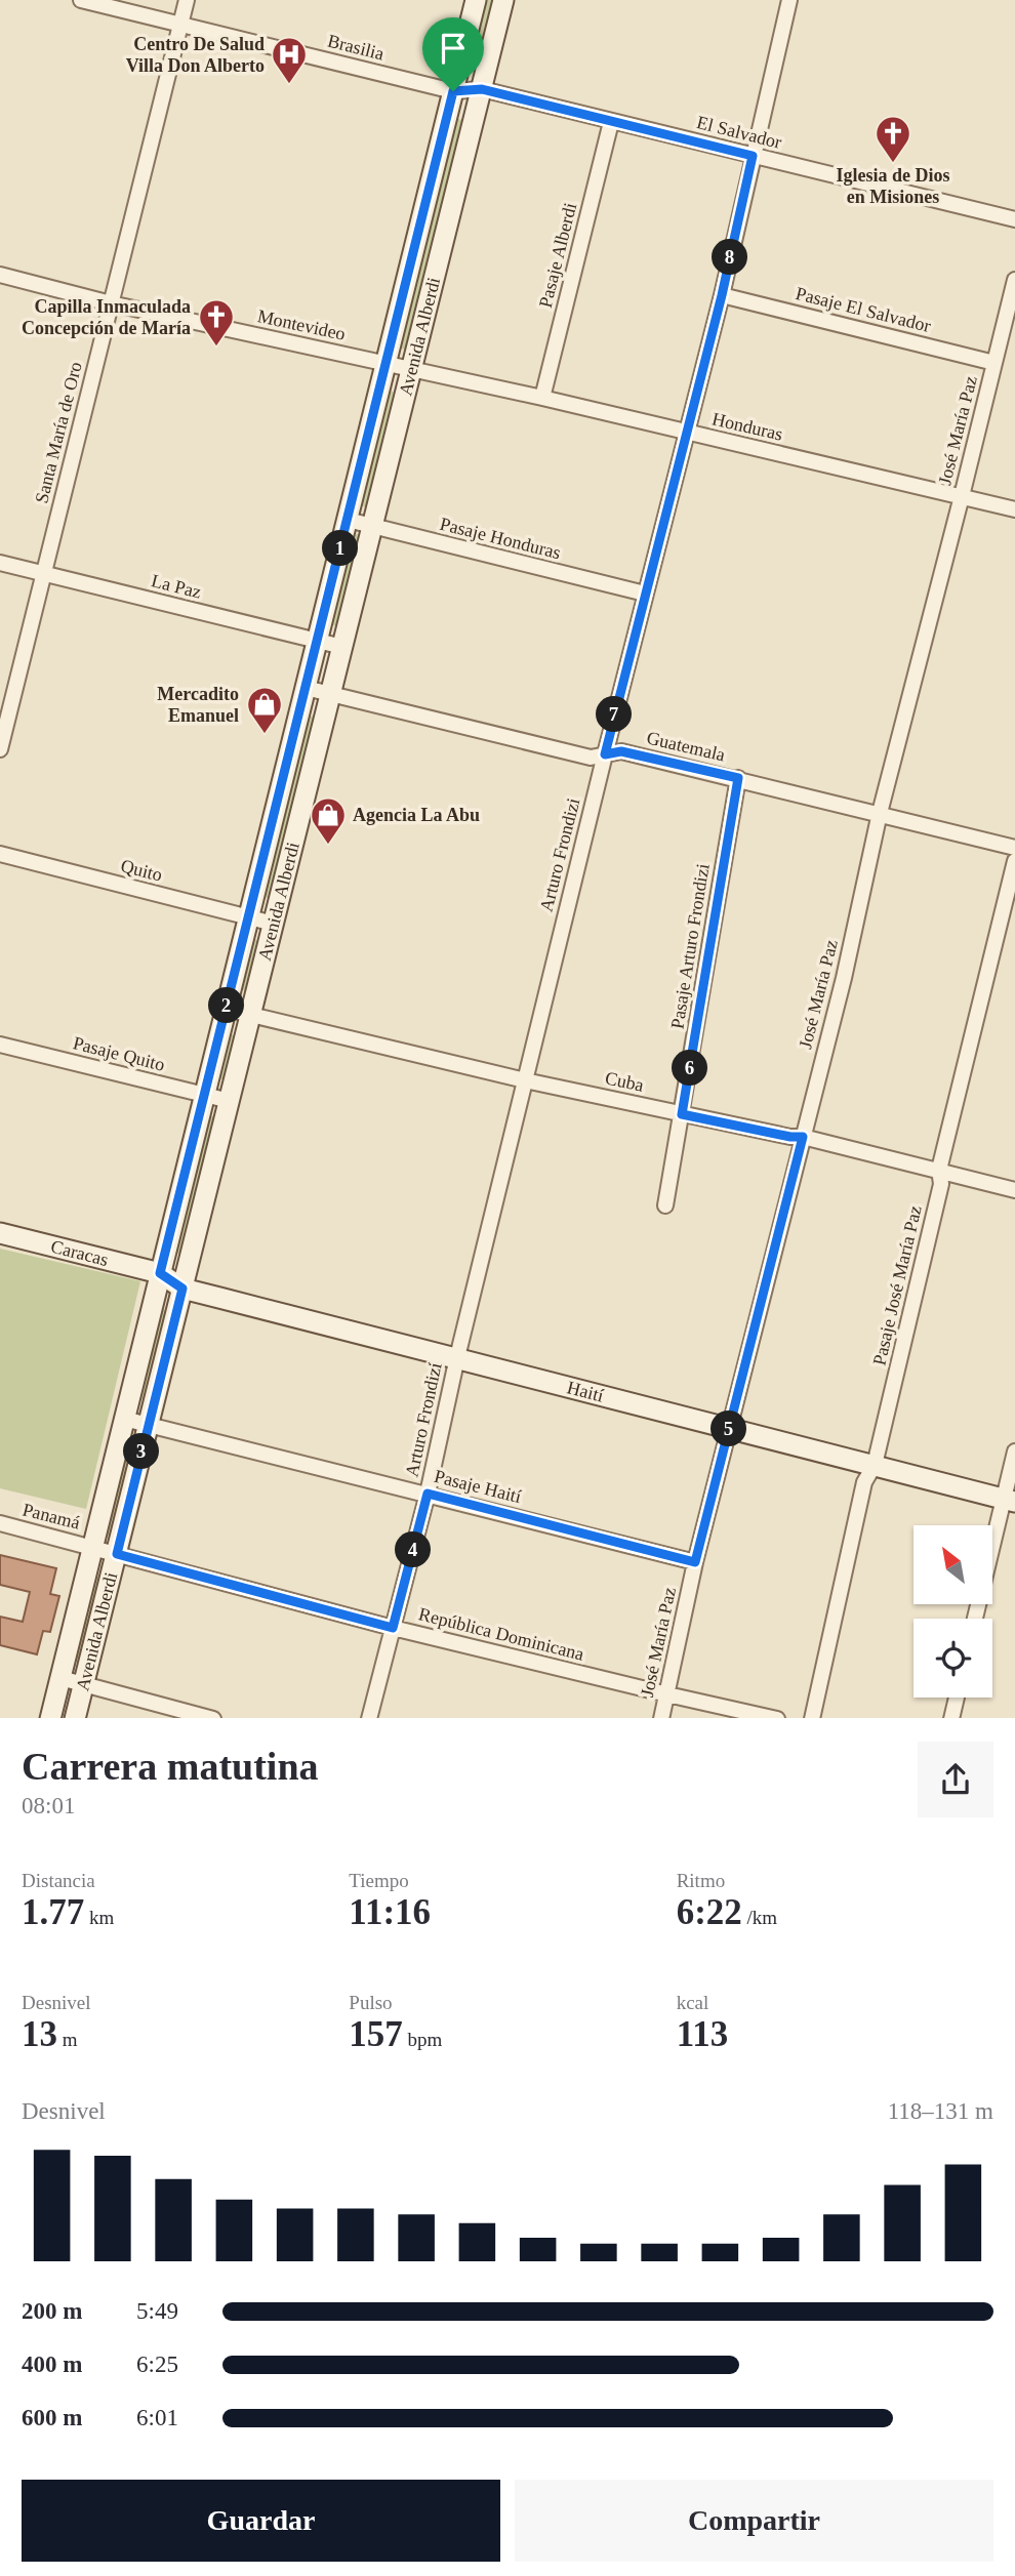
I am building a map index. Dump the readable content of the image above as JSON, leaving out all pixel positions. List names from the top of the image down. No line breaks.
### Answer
{"streets":{"main road":["Avenida Alberdi","Caracas","Haití"],"street":["Brasilia","El Salvador","Pasaje Alberdi","Pasaje El Salvador","Montevideo","Honduras","José María Paz","Santa María de Oro","Pasaje Honduras","La Paz","Guatemala","Arturo Frondizi","Quito","Pasaje Arturo Frondizi","Pasaje Quito","Cuba","Pasaje José María Paz","Pasaje Haití","Panamá","República Dominicana"]},"crossings":[["Brasilia","El Salvador"],["Brasilia","Avenida Alberdi"],["Brasilia","Santa María de Oro"],["El Salvador","Pasaje Alberdi"],["El Salvador","Avenida Alberdi"],["El Salvador","Arturo Frondizi"],["Pasaje Alberdi","Honduras"],["Pasaje El Salvador","José María Paz"],["Pasaje El Salvador","Arturo Frondizi"],["Montevideo","Avenida Alberdi"],["Montevideo","Honduras"],["Montevideo","Santa María de Oro"],["Avenida Alberdi","Honduras"],["Avenida Alberdi","Pasaje Honduras"],["Avenida Alberdi","La Paz"],["Avenida Alberdi","Guatemala"],["Avenida Alberdi","Quito"],["Avenida Alberdi","Pasaje Quito"],["Avenida Alberdi","Cuba"],["Avenida Alberdi","Caracas"],["Avenida Alberdi","Haití"],["Avenida Alberdi","Pasaje Haití"],["Avenida Alberdi","Panamá"],["Avenida Alberdi","República Dominicana"],["Honduras","José María Paz"],["Honduras","Arturo Frondizi"],["José María Paz","Guatemala"],["José María Paz","Cuba"],["José María Paz","Haití"],["José María Paz","Pasaje Haití"],["José María Paz","República Dominicana"],["Santa María de Oro","La Paz"],["Pasaje Honduras","Arturo Frondizi"],["Guatemala","Arturo Frondizi"],["Guatemala","Pasaje Arturo Frondizi"],["Arturo Frondizi","Cuba"],["Arturo Frondizi","Haití"],["Arturo Frondizi","Pasaje Haití"],["Arturo Frondizi","República Dominicana"],["Pasaje Arturo Frondizi","Cuba"],["Cuba","Pasaje José María Paz"],["Caracas","Haití"],["Pasaje José María Paz","Haití"],["Panamá","República Dominicana"]],"places":{"hospital":["Centro De Salud Villa Don Alberto"],"church":["Iglesia de Dios en Misiones","Capilla Inmaculada Concepción de María"],"shop":["Mercadito Emanuel","Agencia La Abu"]},"north":"top left","page":{"pins":["8","1","7","2","6","5","3","4"],"heading":["Carrera matutina","08:01"],"stats":[["Distancia","1.77 km"],["Tiempo","11:16"],["Ritmo","6:22 /km"],["Desnivel","13 m"],["Pulso","157 bpm"],["kcal","113"]],"chart":["Desnivel","118–131 m"],"list":[{"name":"200 m","note":"5:49"},{"name":"400 m","note":"6:25"},{"name":"600 m","note":"6:01"}],"buttons":["Guardar","Compartir"]}}
